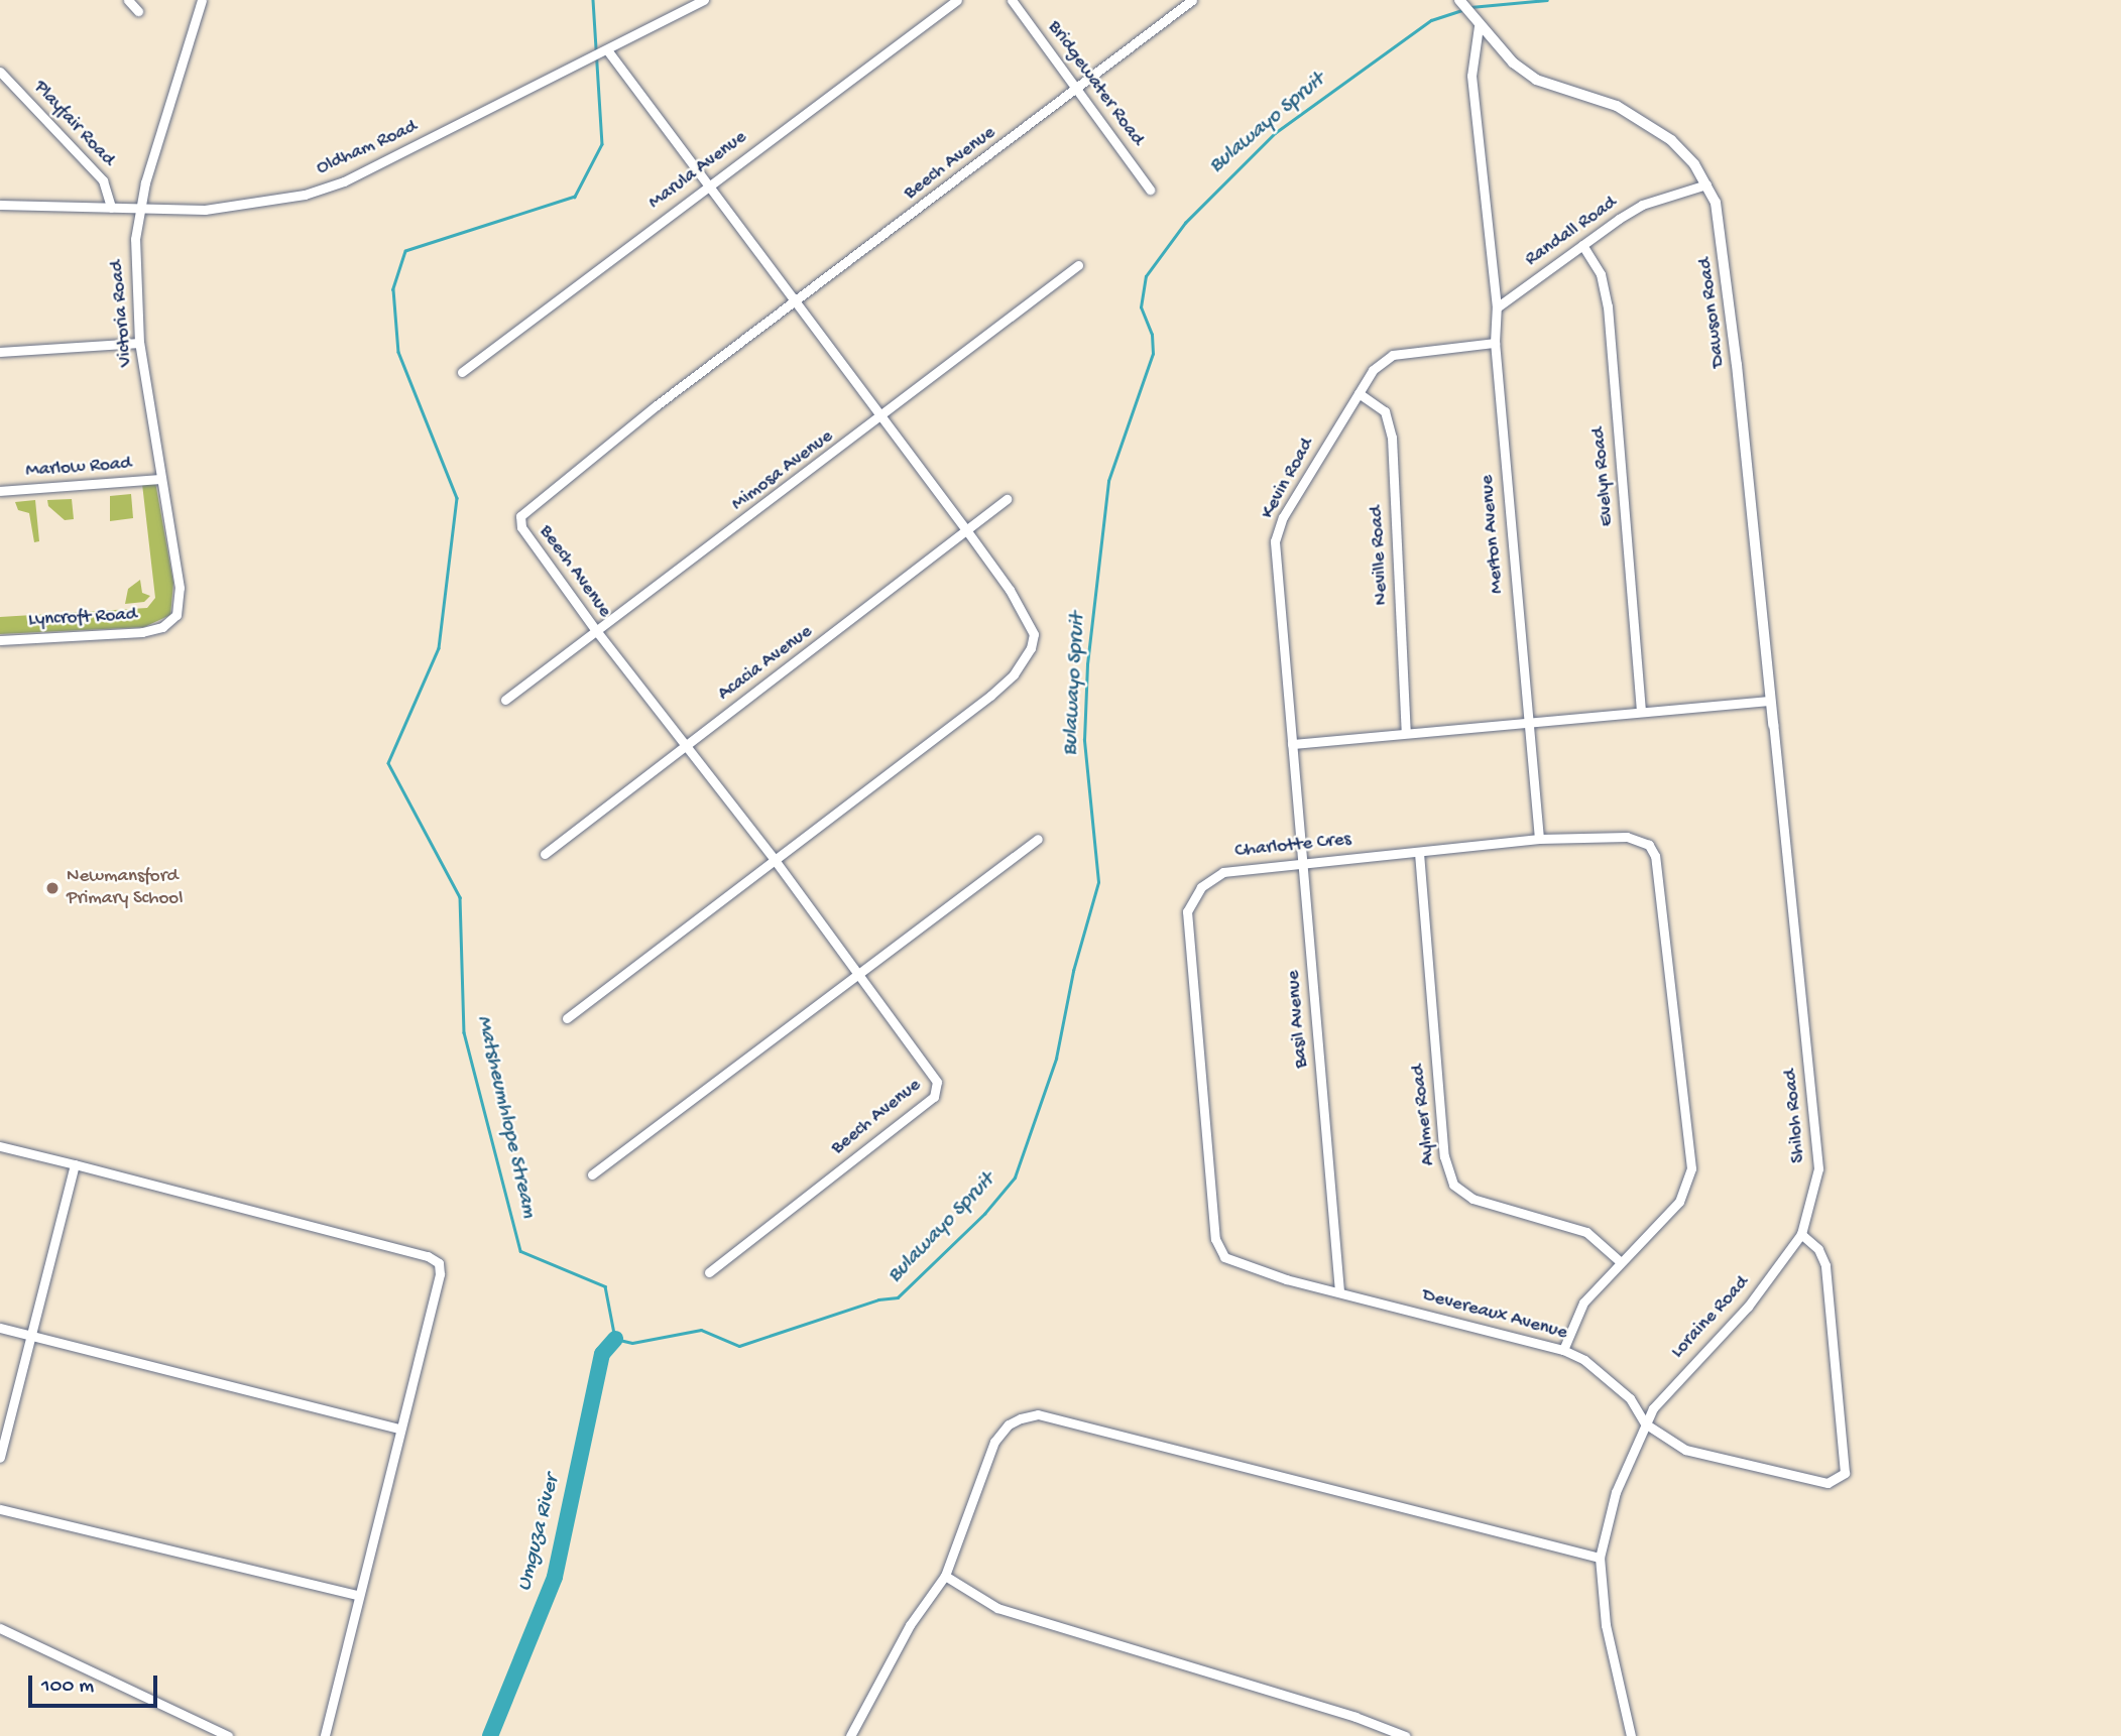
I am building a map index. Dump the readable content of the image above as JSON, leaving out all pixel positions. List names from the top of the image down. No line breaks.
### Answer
{"streets":{"street":["Bridgewater Road","Playfair Road","Oldham Road","Beech Avenue","Marula Avenue","Randall Road","Dawson Road","Victoria Road","Marlow Road","Mimosa Avenue","Evelyn Road","Kevin Road","Merton Avenue","Neville Road","Lyncroft Road","Acacia Avenue","Charlotte Cres","Basil Avenue","Aylmer Road","Shiloh Road","Devereaux Avenue","Loraine Road"]},"crossings":[["Bridgewater Road","Beech Avenue"],["Playfair Road","Oldham Road"],["Oldham Road","Victoria Road"],["Beech Avenue","Mimosa Avenue"],["Beech Avenue","Acacia Avenue"],["Randall Road","Dawson Road"],["Randall Road","Evelyn Road"],["Dawson Road","Shiloh Road"],["Victoria Road","Marlow Road"],["Victoria Road","Lyncroft Road"],["Kevin Road","Merton Avenue"],["Kevin Road","Neville Road"],["Kevin Road","Basil Avenue"],["Charlotte Cres","Basil Avenue"],["Charlotte Cres","Aylmer Road"],["Charlotte Cres","Devereaux Avenue"],["Basil Avenue","Devereaux Avenue"],["Shiloh Road","Devereaux Avenue"],["Shiloh Road","Loraine Road"],["Devereaux Avenue","Loraine Road"]],"water":["Bulawayo Spruit","Matsheumhlope Stream","Umguza River"],"places":["Newmansford Primary School"],"scale_bar":"100 m"}
